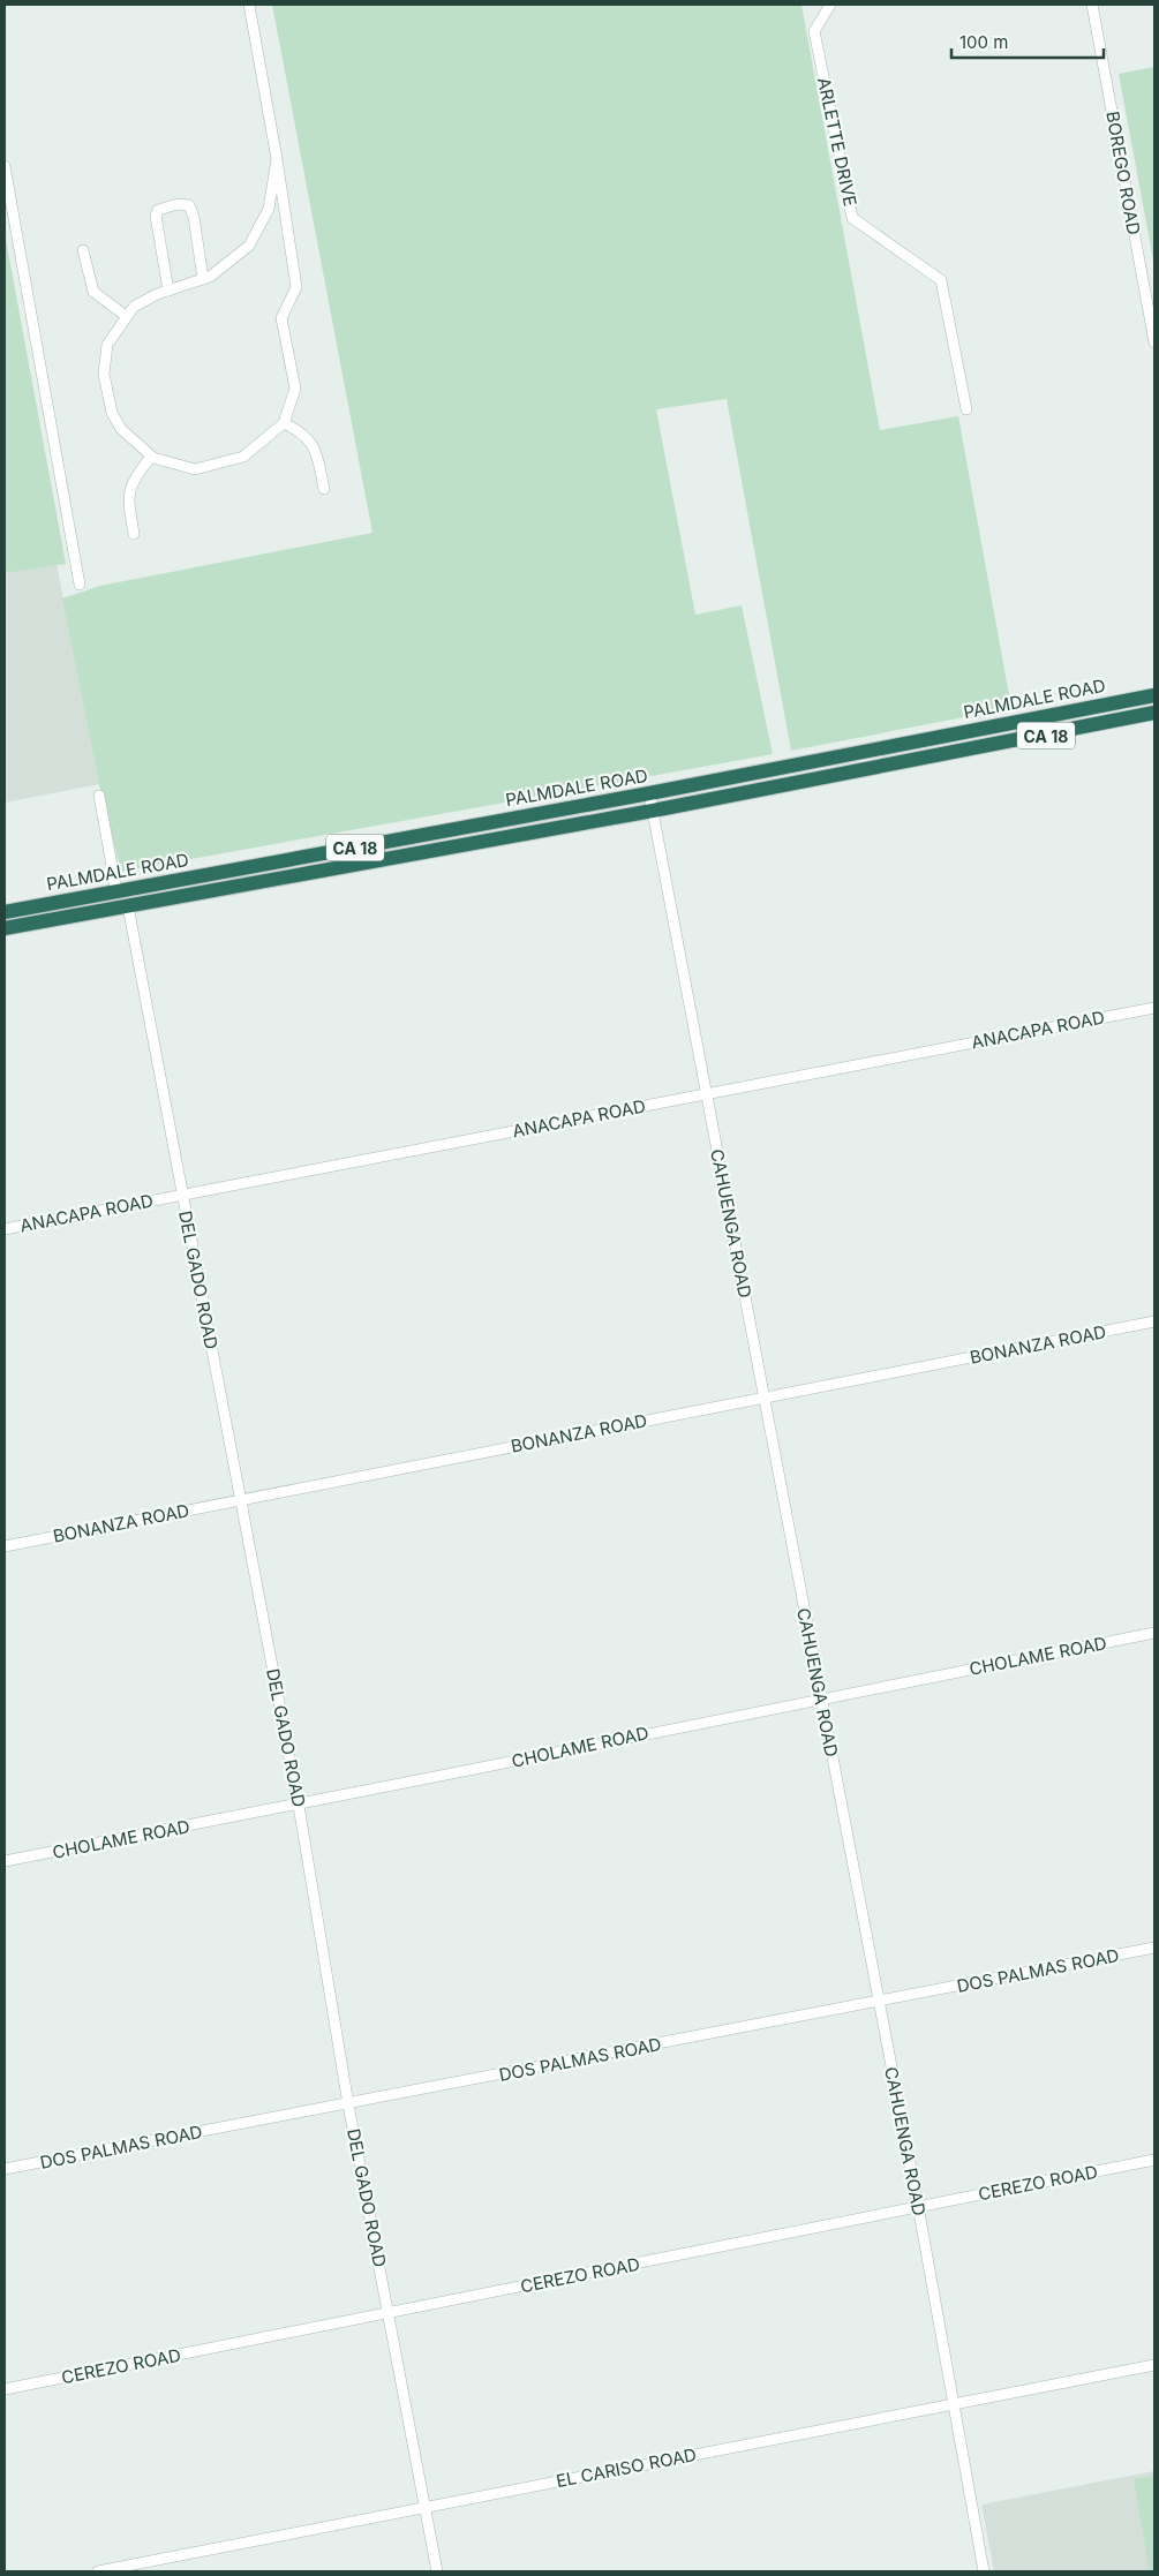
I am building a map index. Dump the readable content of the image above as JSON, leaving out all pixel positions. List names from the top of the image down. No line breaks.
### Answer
{"streets":{"highway":["PALMDALE ROAD","CA 18"],"street":["ARLETTE DRIVE","BOREGO ROAD","ANACAPA ROAD","CAHUENGA ROAD","DEL GADO ROAD","BONANZA ROAD","CHOLAME ROAD","DOS PALMAS ROAD","CEREZO ROAD","EL CARISO ROAD"]},"crossings":[["PALMDALE ROAD","CAHUENGA ROAD"],["PALMDALE ROAD","DEL GADO ROAD"],["ANACAPA ROAD","CAHUENGA ROAD"],["ANACAPA ROAD","DEL GADO ROAD"],["CAHUENGA ROAD","BONANZA ROAD"],["CAHUENGA ROAD","CHOLAME ROAD"],["CAHUENGA ROAD","DOS PALMAS ROAD"],["CAHUENGA ROAD","CEREZO ROAD"],["CAHUENGA ROAD","EL CARISO ROAD"],["DEL GADO ROAD","BONANZA ROAD"],["DEL GADO ROAD","CHOLAME ROAD"],["DEL GADO ROAD","DOS PALMAS ROAD"],["DEL GADO ROAD","CEREZO ROAD"],["DEL GADO ROAD","EL CARISO ROAD"]],"scale_bar":"100 m"}
